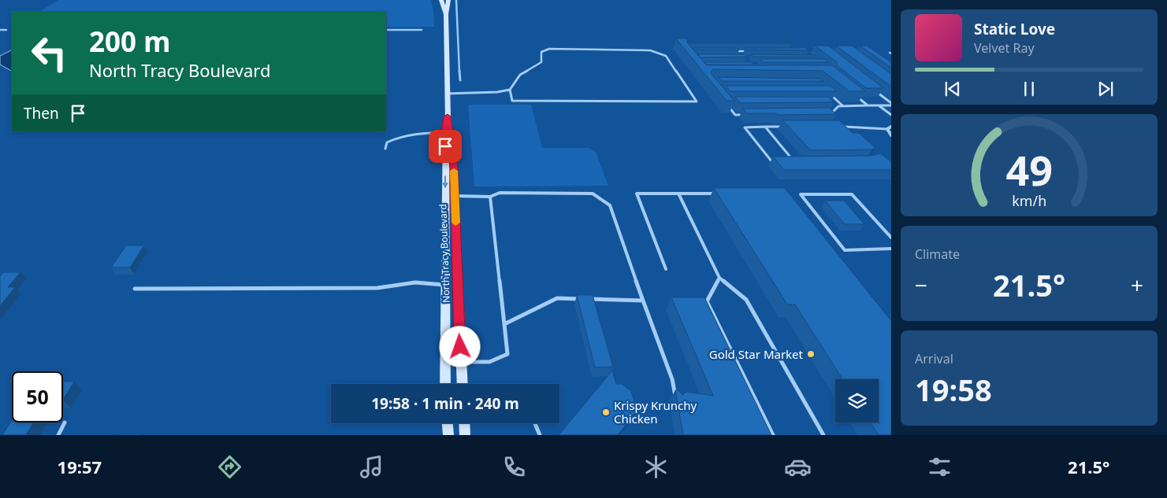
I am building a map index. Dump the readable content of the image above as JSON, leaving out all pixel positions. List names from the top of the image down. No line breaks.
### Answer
{"streets":{"main road":["North Tracy Boulevard"]},"places":["Gold Star Market","Krispy Krunchy Chicken"],"page":{"turn":["200 m","North Tracy Boulevard"],"song":["Static Love","Velvet Ray"],"then":"Then","tile":["Climate",["Arrival","19:58"]],"heat":["−","21.5°","+"],"limit":"50","trip":"19:58 · 1 min · 240 m","tabs":["19:57","21.5°"],"gauge":["49","km/h"]}}
